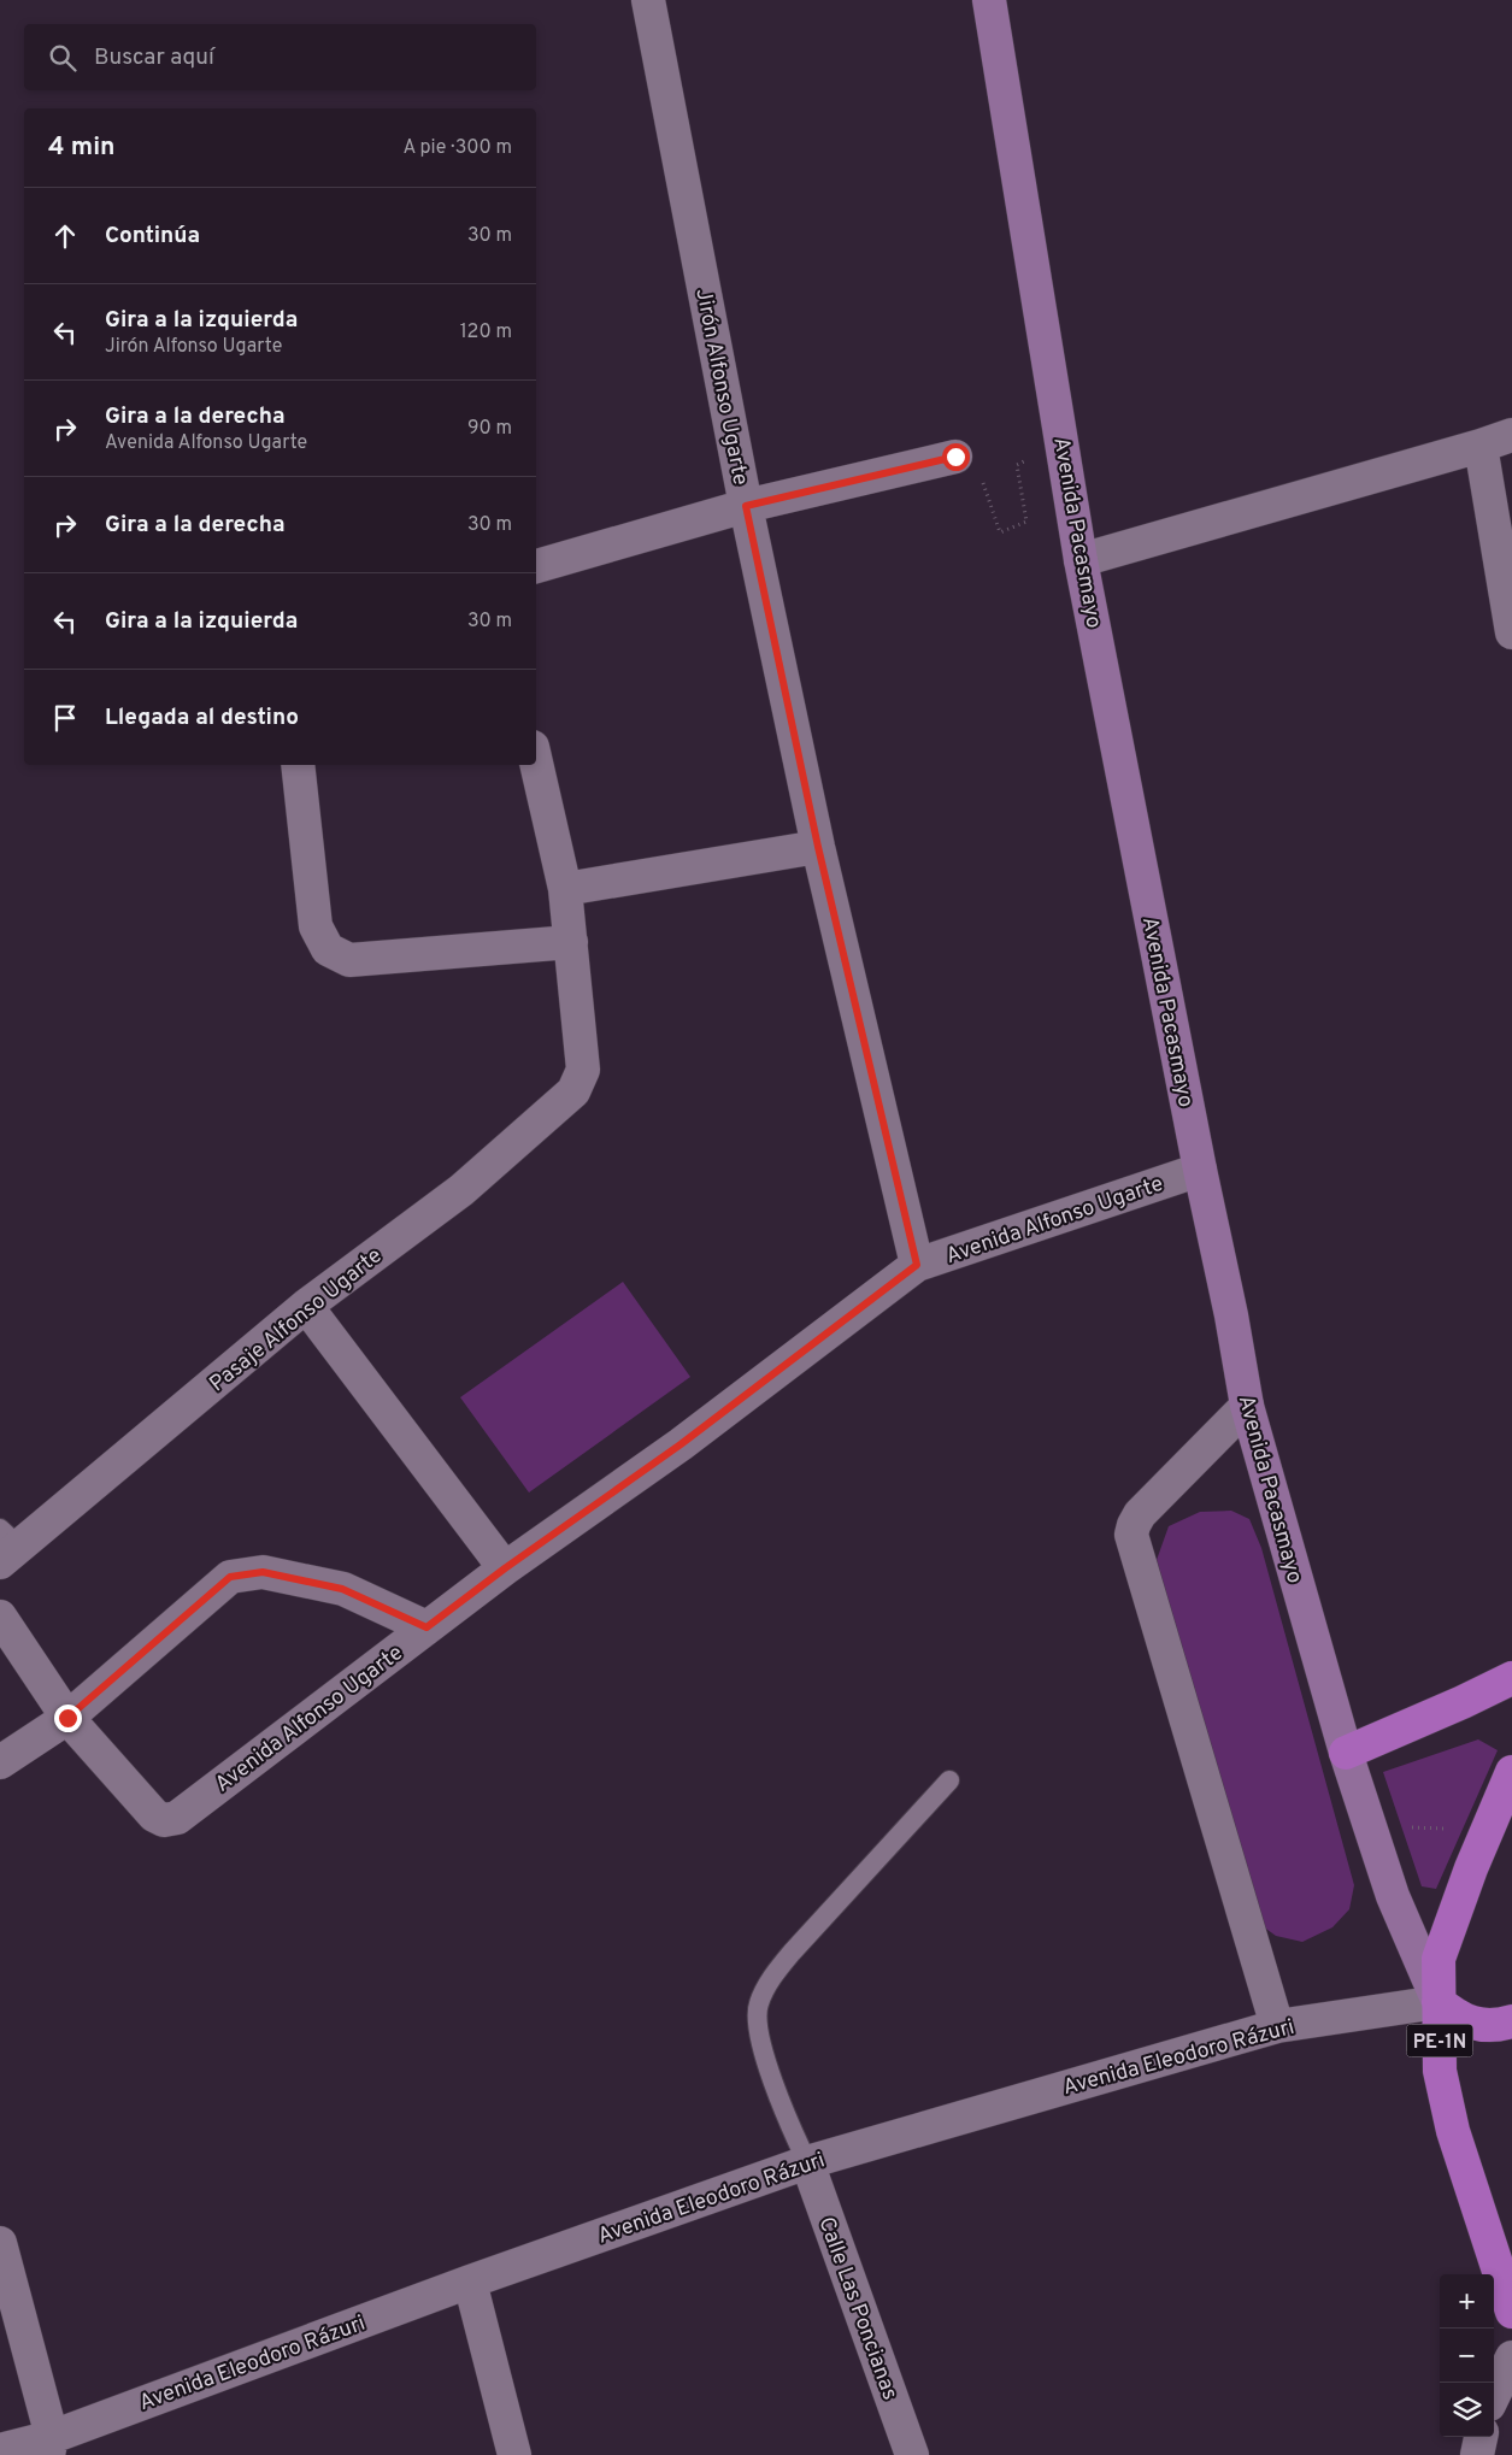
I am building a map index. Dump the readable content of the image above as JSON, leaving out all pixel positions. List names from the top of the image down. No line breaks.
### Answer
{"streets":{"highway":["PE-1N"],"main road":["Avenida Pacasmayo"],"street":["Jirón Alfonso Ugarte","Avenida Alfonso Ugarte","Pasaje Alfonso Ugarte","Avenida Eleodoro Rázuri","Calle Las Poncianas"]},"crossings":[["Jirón Alfonso Ugarte","Avenida Alfonso Ugarte"],["Avenida Pacasmayo","Avenida Alfonso Ugarte"],["Avenida Pacasmayo","PE-1N"],["Avenida Pacasmayo","Avenida Eleodoro Rázuri"],["PE-1N","Avenida Eleodoro Rázuri"],["Avenida Eleodoro Rázuri","Calle Las Poncianas"]],"page":{"search":"Buscar aquí","heading":["4 min","A pie · 300 m"],"list":[["Continúa","30 m"],["Gira a la izquierda","Jirón Alfonso Ugarte","120 m"],["Gira a la derecha","Avenida Alfonso Ugarte","90 m"],["Gira a la derecha","30 m"],["Gira a la izquierda","30 m"],"Llegada al destino"],"map_buttons":["+","−"]}}
